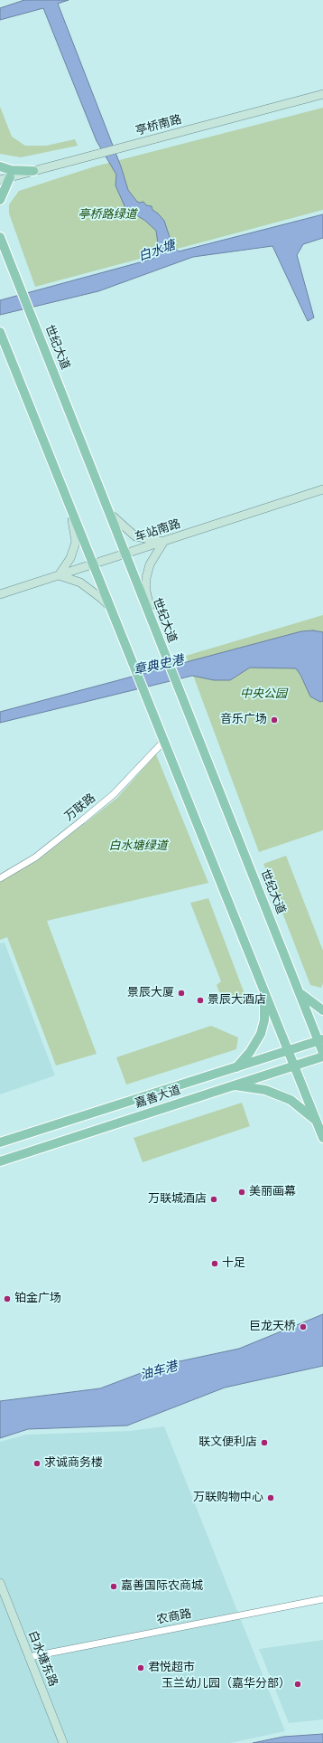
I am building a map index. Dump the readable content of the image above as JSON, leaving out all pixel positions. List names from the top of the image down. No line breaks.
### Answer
{"streets":{"main road":["世纪大道","嘉善大道"],"street":["亭桥南路","车站南路","万联路","农商路","白水塘东路"]},"crossings":[["世纪大道","车站南路"],["世纪大道","嘉善大道"],["农商路","白水塘东路"]],"water":["白水塘","章典史港","油车港"],"parks":["亭桥路绿道","中央公园","白水塘绿道"],"places":["音乐广场","景辰大厦","景辰大酒店","美丽画幕","万联城酒店","十足","铂金广场","巨龙天桥","联文便利店","求诚商务楼","万联购物中心","嘉善国际农商城","君悦超市","玉兰幼儿园（嘉华分部）"]}
